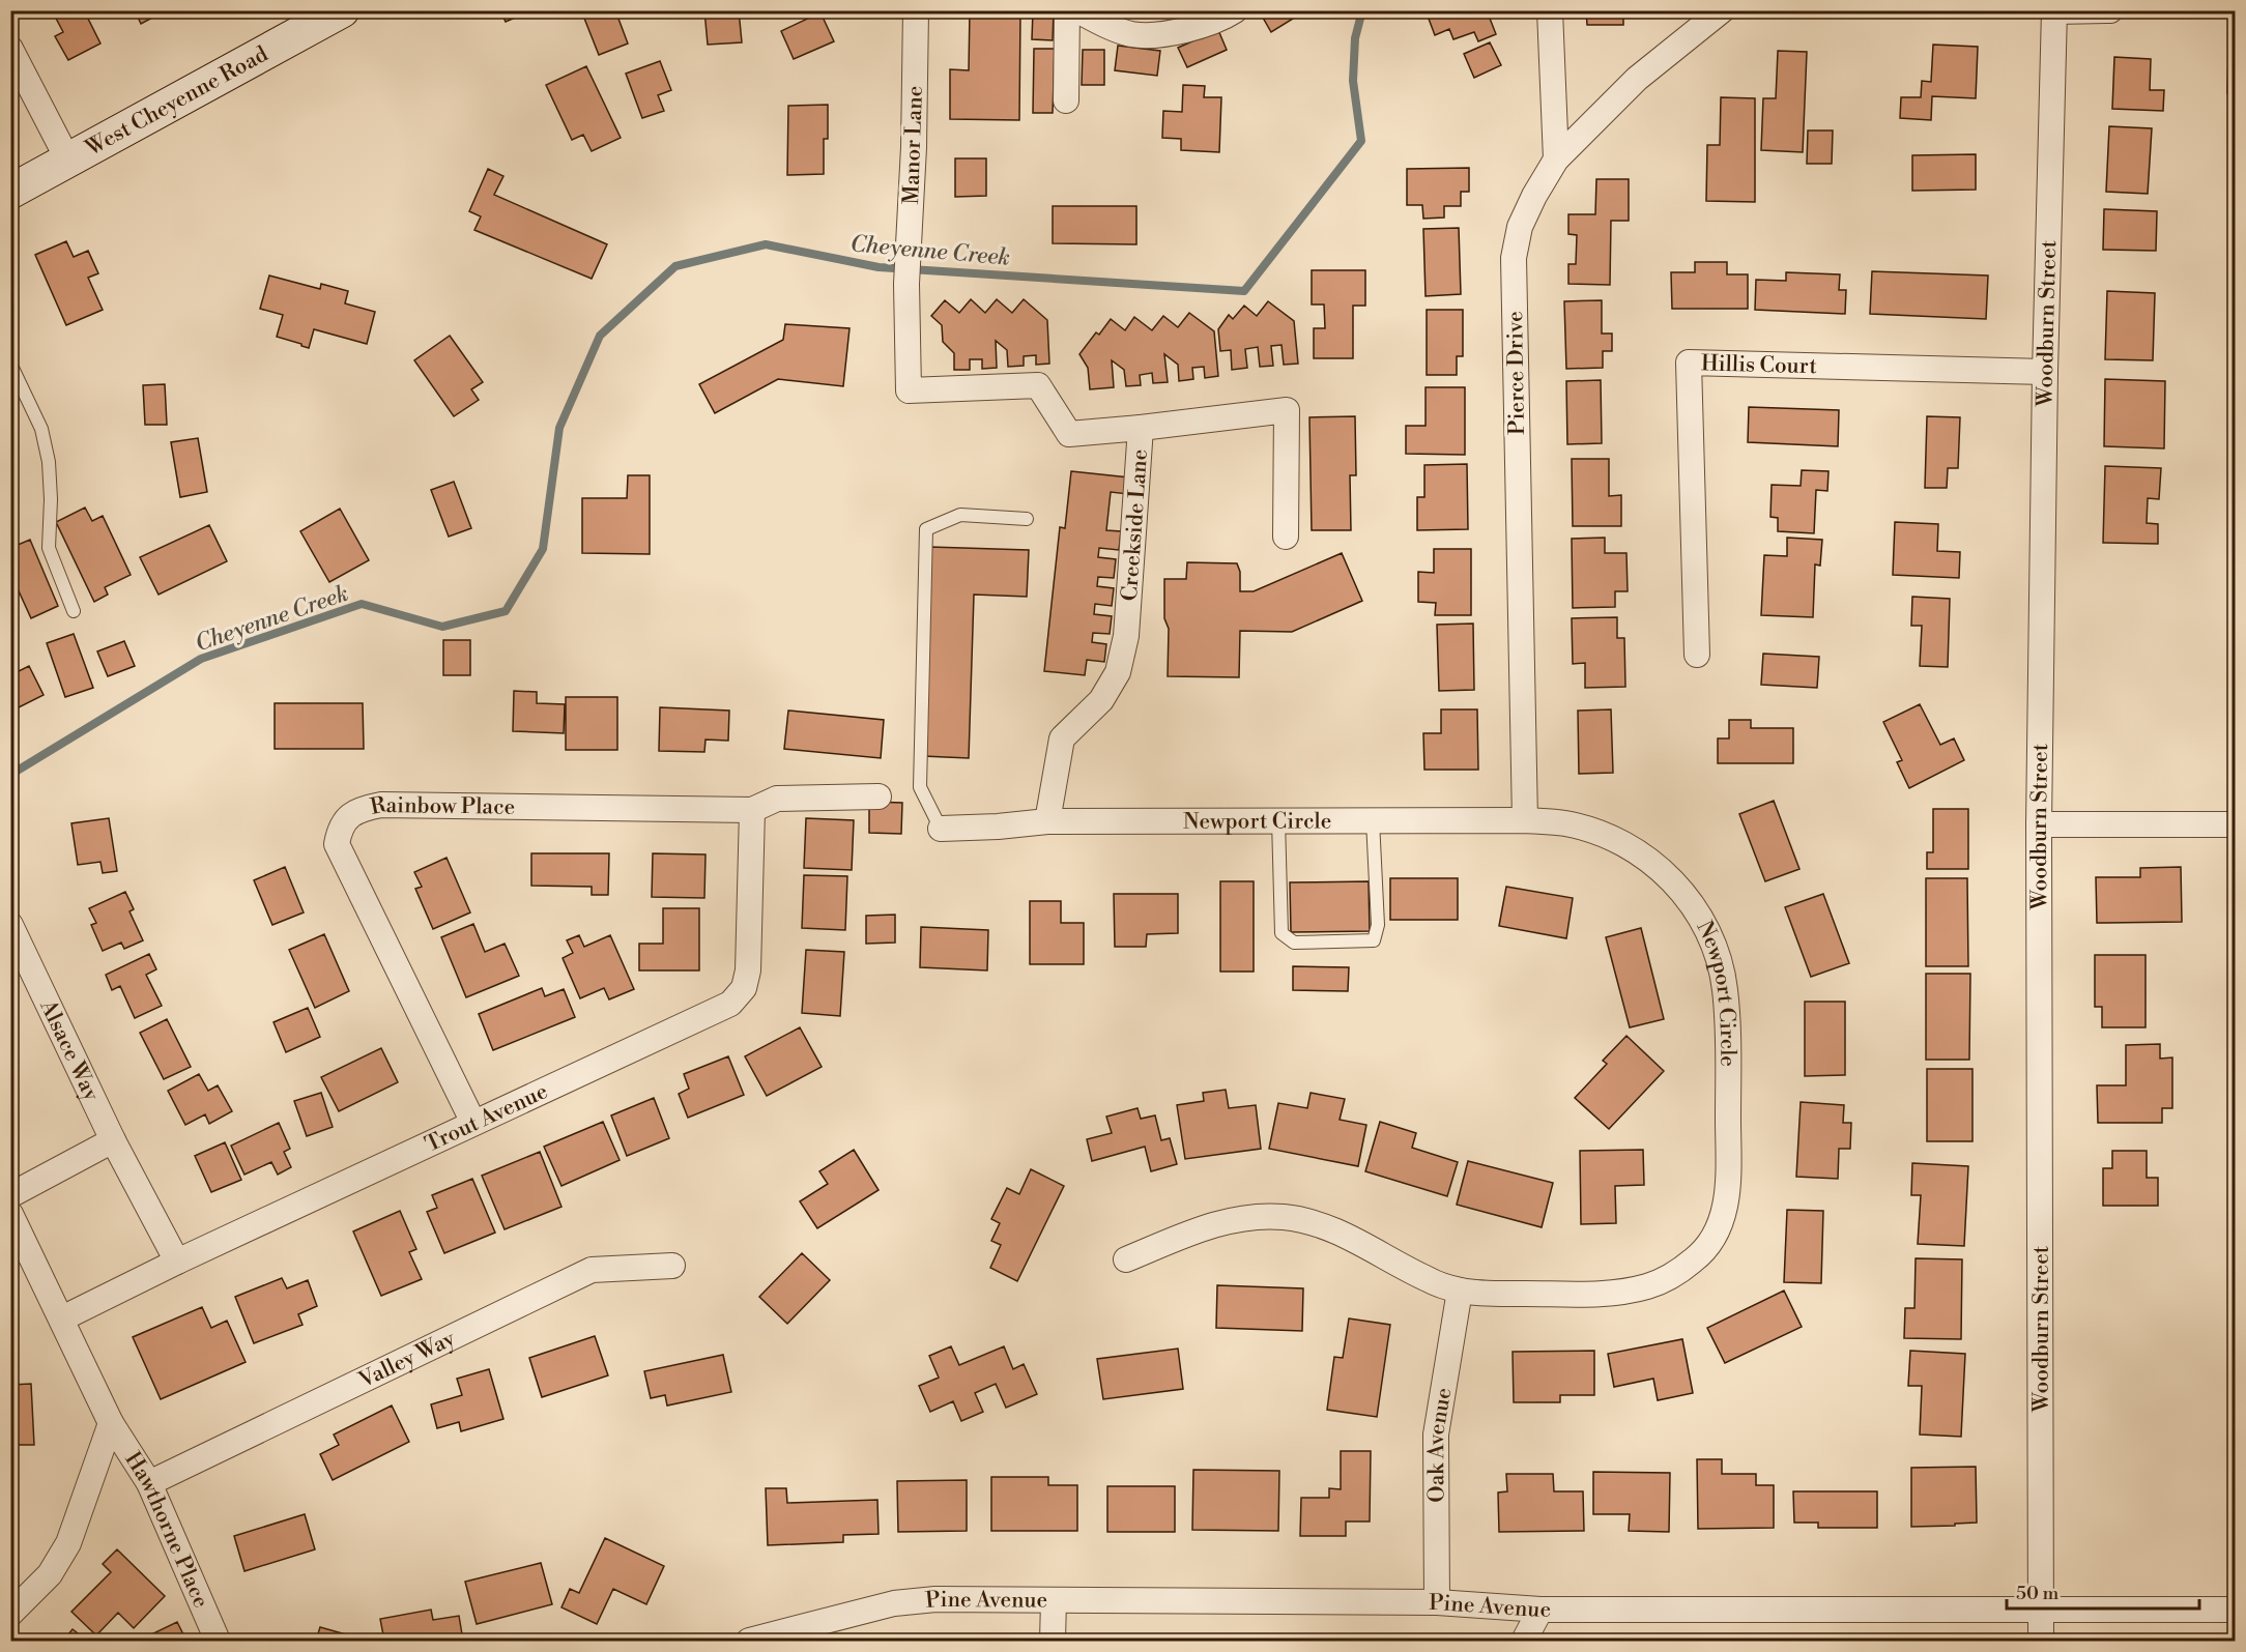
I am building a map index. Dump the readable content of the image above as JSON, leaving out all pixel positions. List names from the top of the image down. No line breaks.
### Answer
{"streets":{"main road":["West Cheyenne Road"],"street":["Manor Lane","Woodburn Street","Hillis Court","Pierce Drive","Creekside Lane","Rainbow Place","Newport Circle","Alsace Way","Trout Avenue","Valley Way","Oak Avenue","Hawthorne Place","Pine Avenue"]},"crossings":[["Manor Lane","Creekside Lane"],["Woodburn Street","Hillis Court"],["Woodburn Street","Pine Avenue"],["Pierce Drive","Newport Circle"],["Creekside Lane","Newport Circle"],["Rainbow Place","Trout Avenue"],["Newport Circle","Oak Avenue"],["Alsace Way","Trout Avenue"],["Trout Avenue","Hawthorne Place"],["Valley Way","Hawthorne Place"],["Oak Avenue","Pine Avenue"]],"water":["Cheyenne Creek"],"scale_bar":"50 m"}
